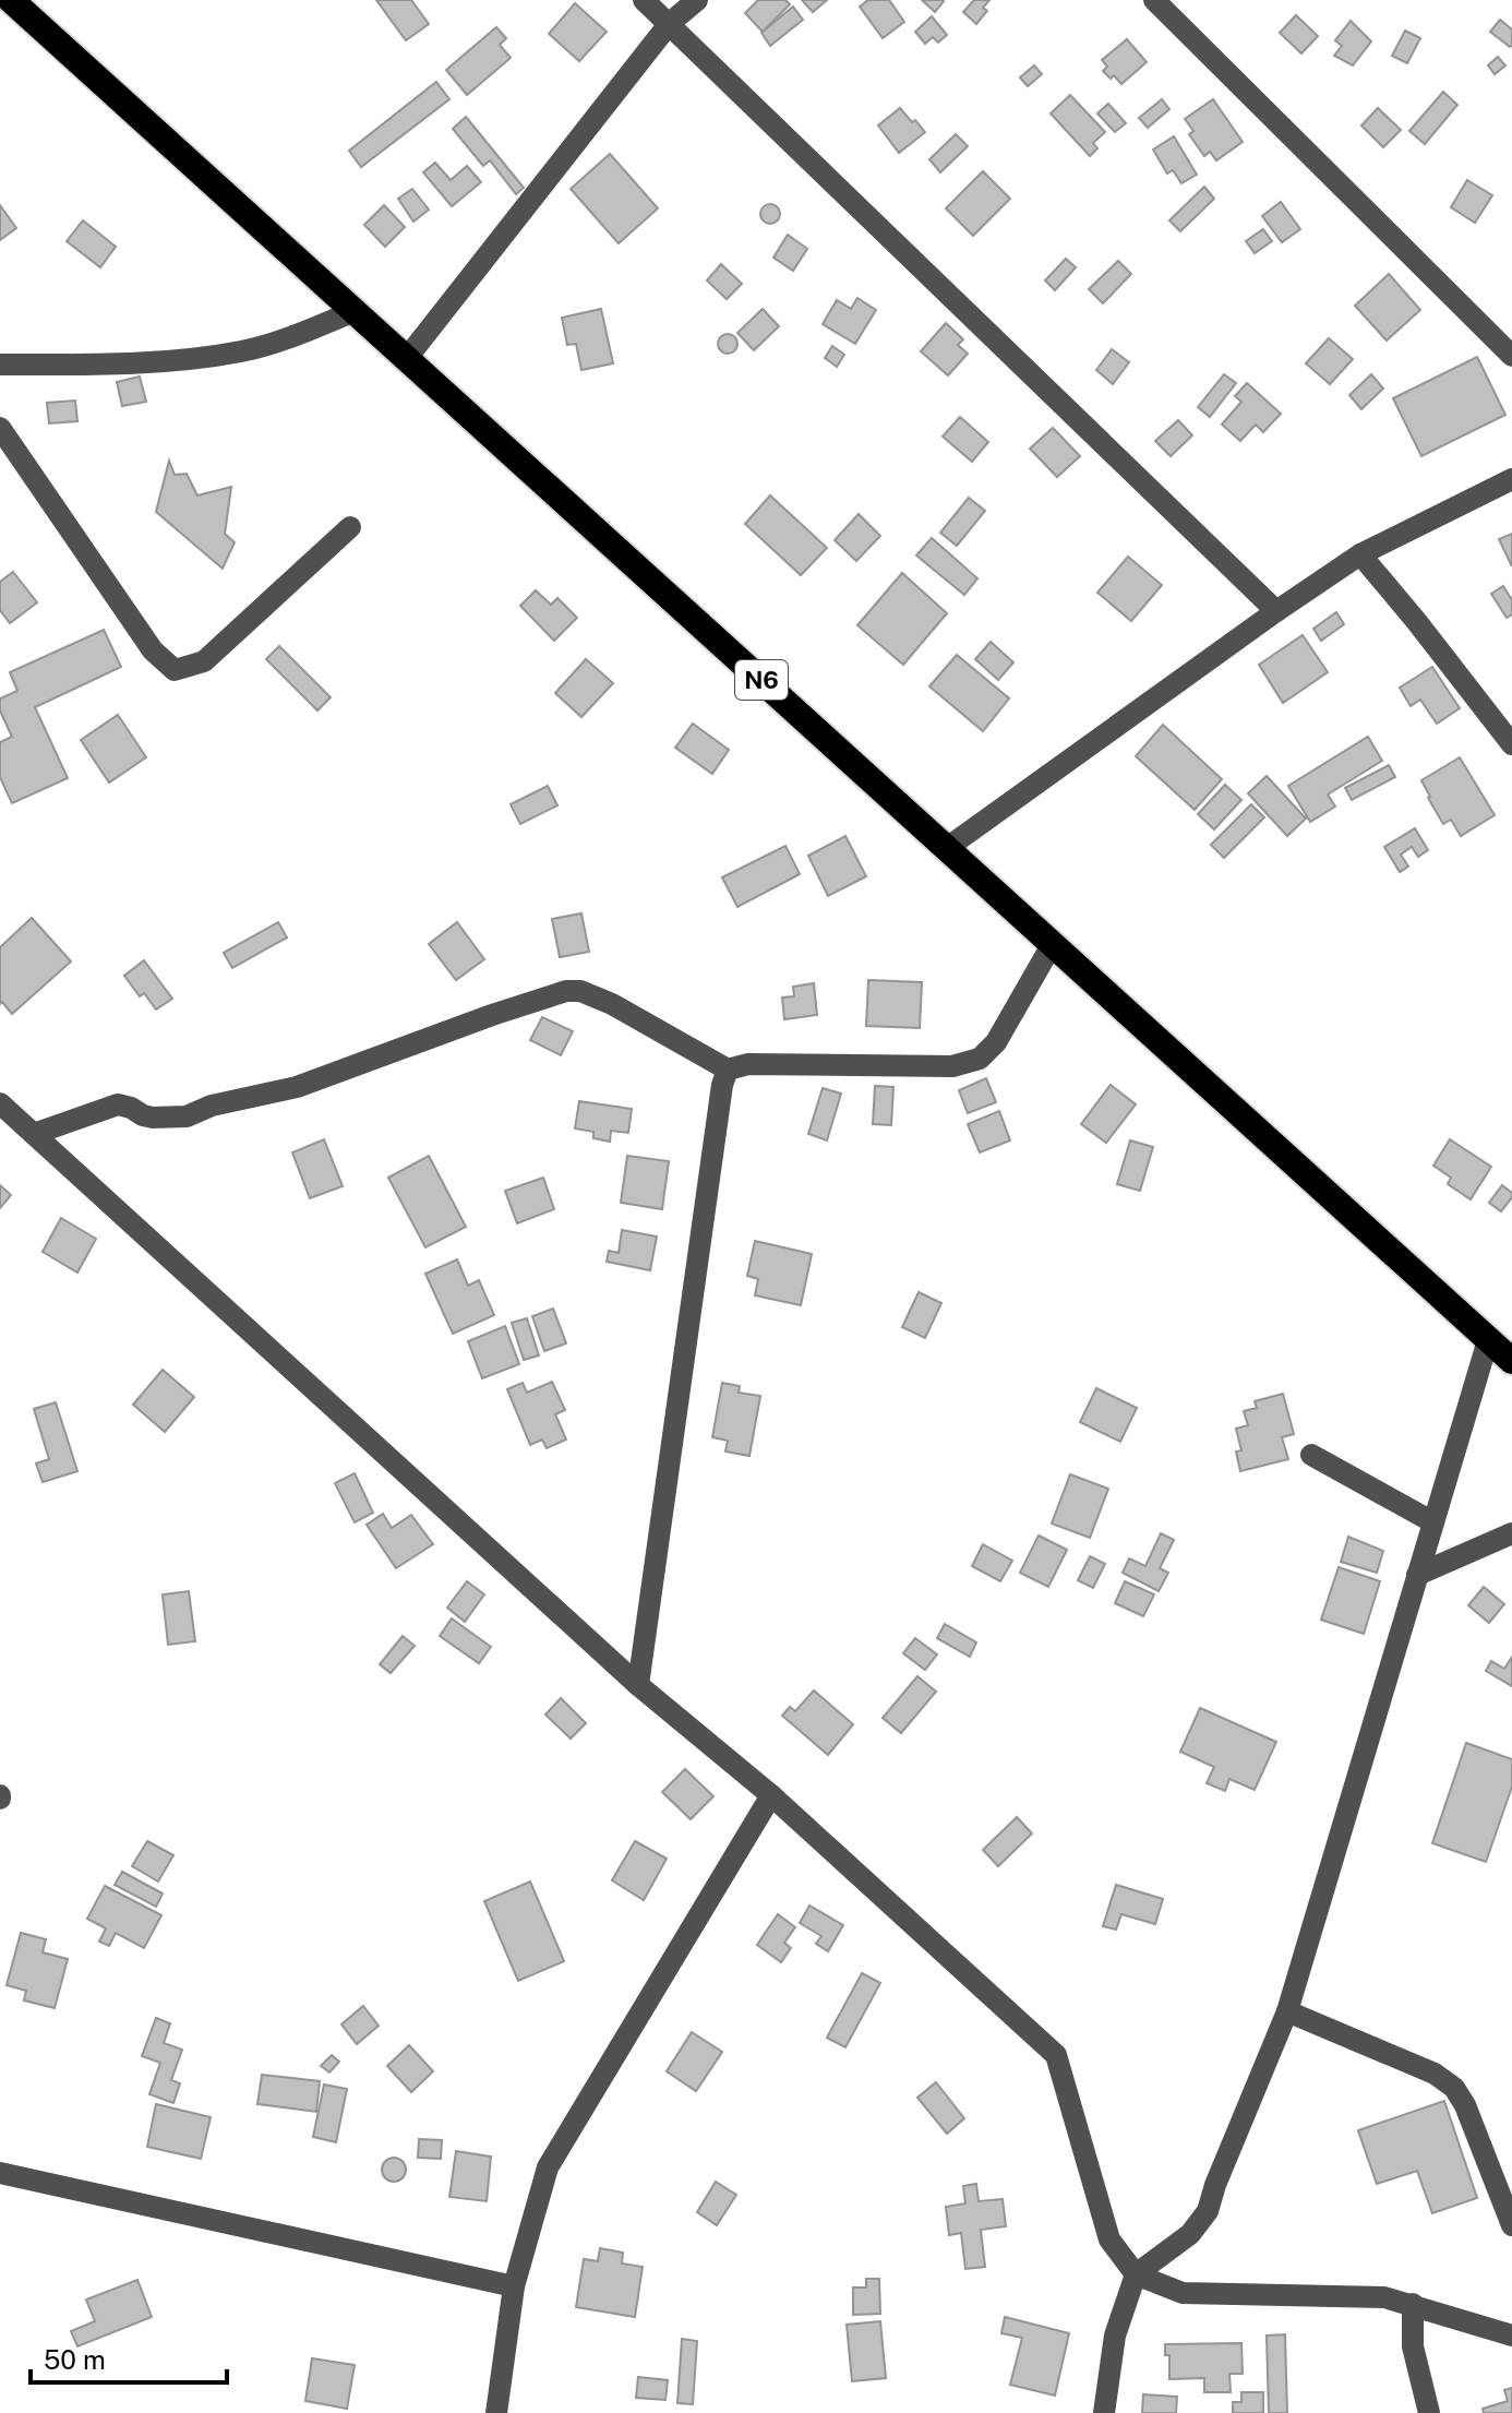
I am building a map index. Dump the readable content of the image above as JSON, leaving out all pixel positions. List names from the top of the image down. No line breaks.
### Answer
{"streets":{"highway":["N6"]},"scale_bar":"50 m"}
